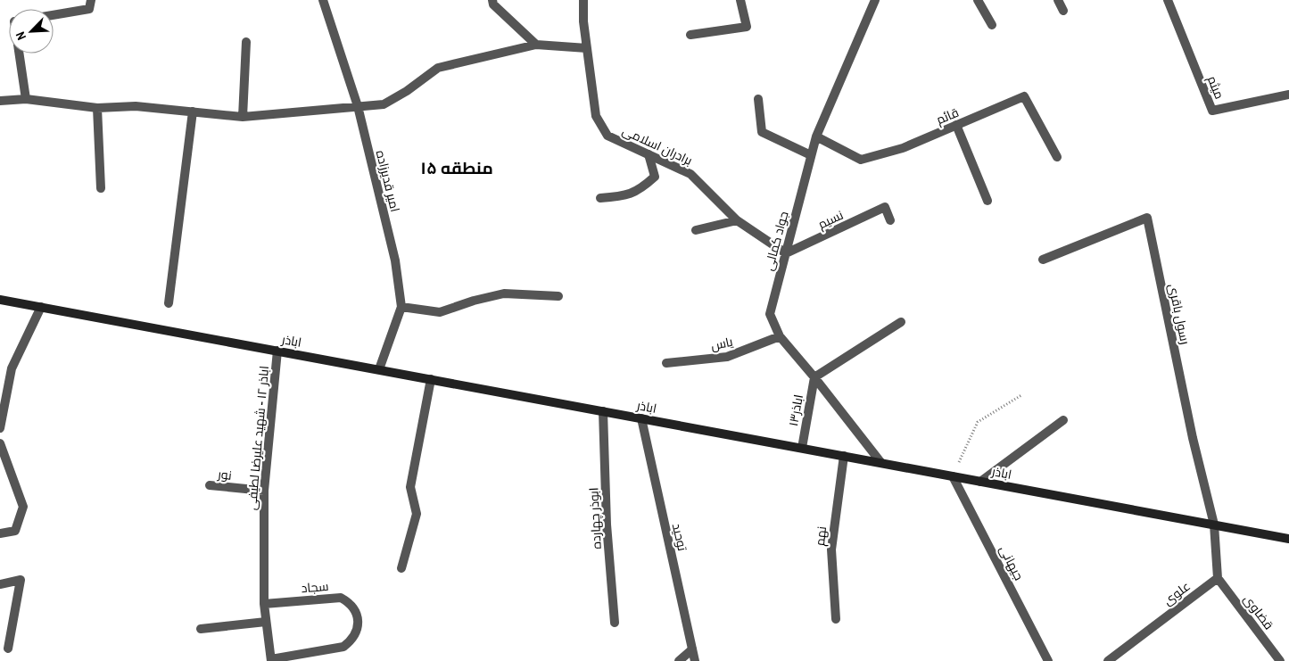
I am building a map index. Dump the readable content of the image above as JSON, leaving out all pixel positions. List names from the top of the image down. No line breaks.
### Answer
{"streets":{"main road":["اباذر"],"street":["میثم","قائم","برادران اسلامی","امیر قدیرزاده","نسیم","جواد کمالی","رسول باقری","یاس","اباذر۱۳","اباذر ۱۲ - شهید علیرضا لطیفی","نور","ابوذر چهارده","نهم","توحید","جیهانی","سجاد","علوی","قضاوی"]},"crossings":[["قائم","جواد کمالی"],["برادران اسلامی","نسیم"],["برادران اسلامی","جواد کمالی"],["امیر قدیرزاده","اباذر"],["نسیم","جواد کمالی"],["جواد کمالی","اباذر"],["جواد کمالی","یاس"],["جواد کمالی","اباذر۱۳"],["رسول باقری","اباذر"],["اباذر","اباذر۱۳"],["اباذر","اباذر ۱۲ - شهید علیرضا لطیفی"],["اباذر","ابوذر چهارده"],["اباذر","نهم"],["اباذر","توحید"],["اباذر","جیهانی"],["اباذر ۱۲ - شهید علیرضا لطیفی","نور"],["اباذر ۱۲ - شهید علیرضا لطیفی","سجاد"],["علوی","قضاوی"]],"districts":["منطقه ۱۵"],"north":"bottom left"}
